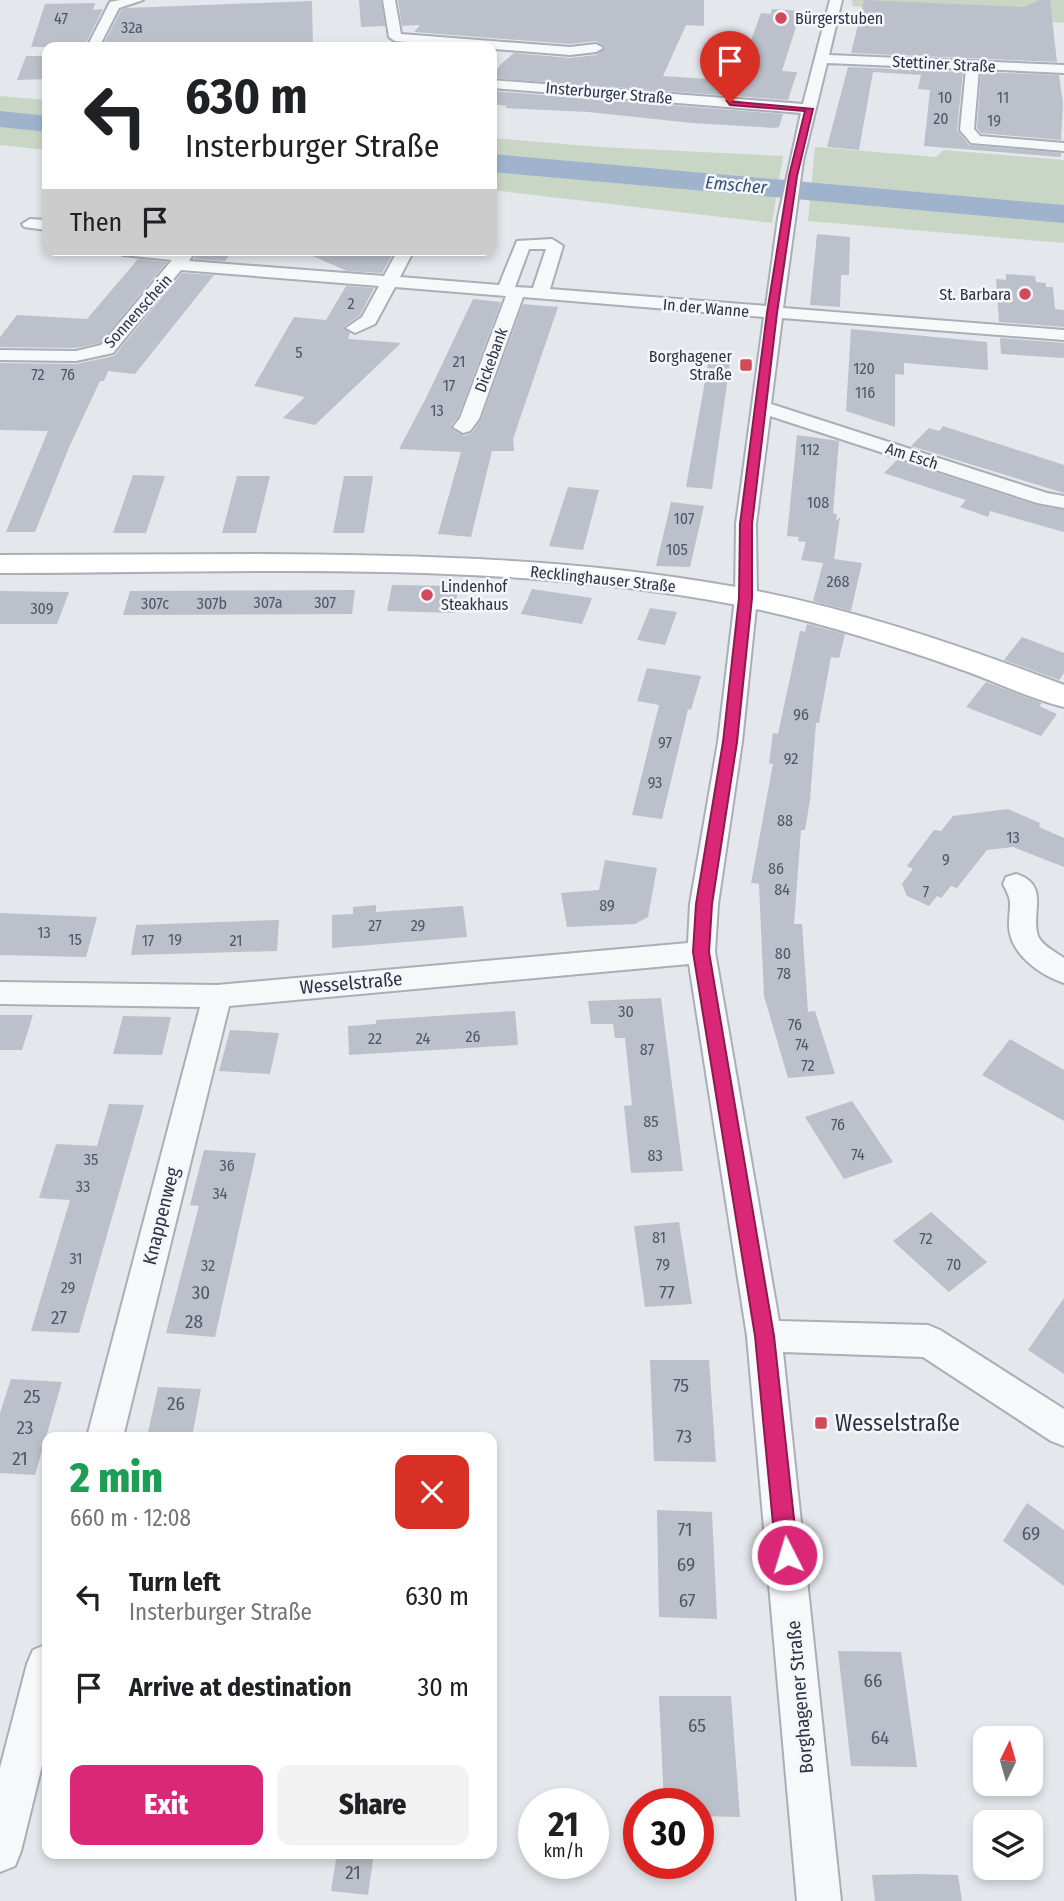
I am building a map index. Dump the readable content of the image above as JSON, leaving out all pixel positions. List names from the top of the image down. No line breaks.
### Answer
{"streets":{"street":["Stettiner Straße","Insterburger Straße","In der Wanne","Sonnenschein","Dickebank","Am Esch","Recklinghauser Straße","Wesselstraße","Knappenweg","Borghagener Straße"]},"crossings":[["Stettiner Straße","Borghagener Straße"],["Insterburger Straße","Borghagener Straße"],["In der Wanne","Sonnenschein"],["In der Wanne","Dickebank"],["In der Wanne","Borghagener Straße"],["Am Esch","Borghagener Straße"],["Recklinghauser Straße","Borghagener Straße"],["Wesselstraße","Knappenweg"],["Wesselstraße","Borghagener Straße"]],"water":["Emscher"],"places":{"other":["Bürgerstuben","St. Barbara","Lindenhof Steakhaus"],"transit":["Borghagener Straße","Wesselstraße"]},"house_numbers":["47","32a","10","11","20","19","2","5","21","120","72","76","17","116","13","112","108","107","105","268","307a","307","307c","307b","309","96","97","92","93","88","13","9","86","84","7","89","27","29","13","15","19","17","21","80","78","30","76","26","22","24","74","87","72","85","76","74","83","35","36","33","34","81","72","31","79","70","32","29","30","77","27","28","75","25","26","23","73","21","71","69","69","67","66","65","64","21"],"north":"top","page":{"turn":["630 m","Insterburger Straße"],"then":"Then","heading":["2 min","660 m · 12:08"],"list":[{"name":"Turn left","note":"Insterburger Straße","value":"630 m"},{"name":"Arrive at destination","value":"30 m"}],"buttons":["Exit","Share"],"speed":"21 km/h","limit":"30"}}
